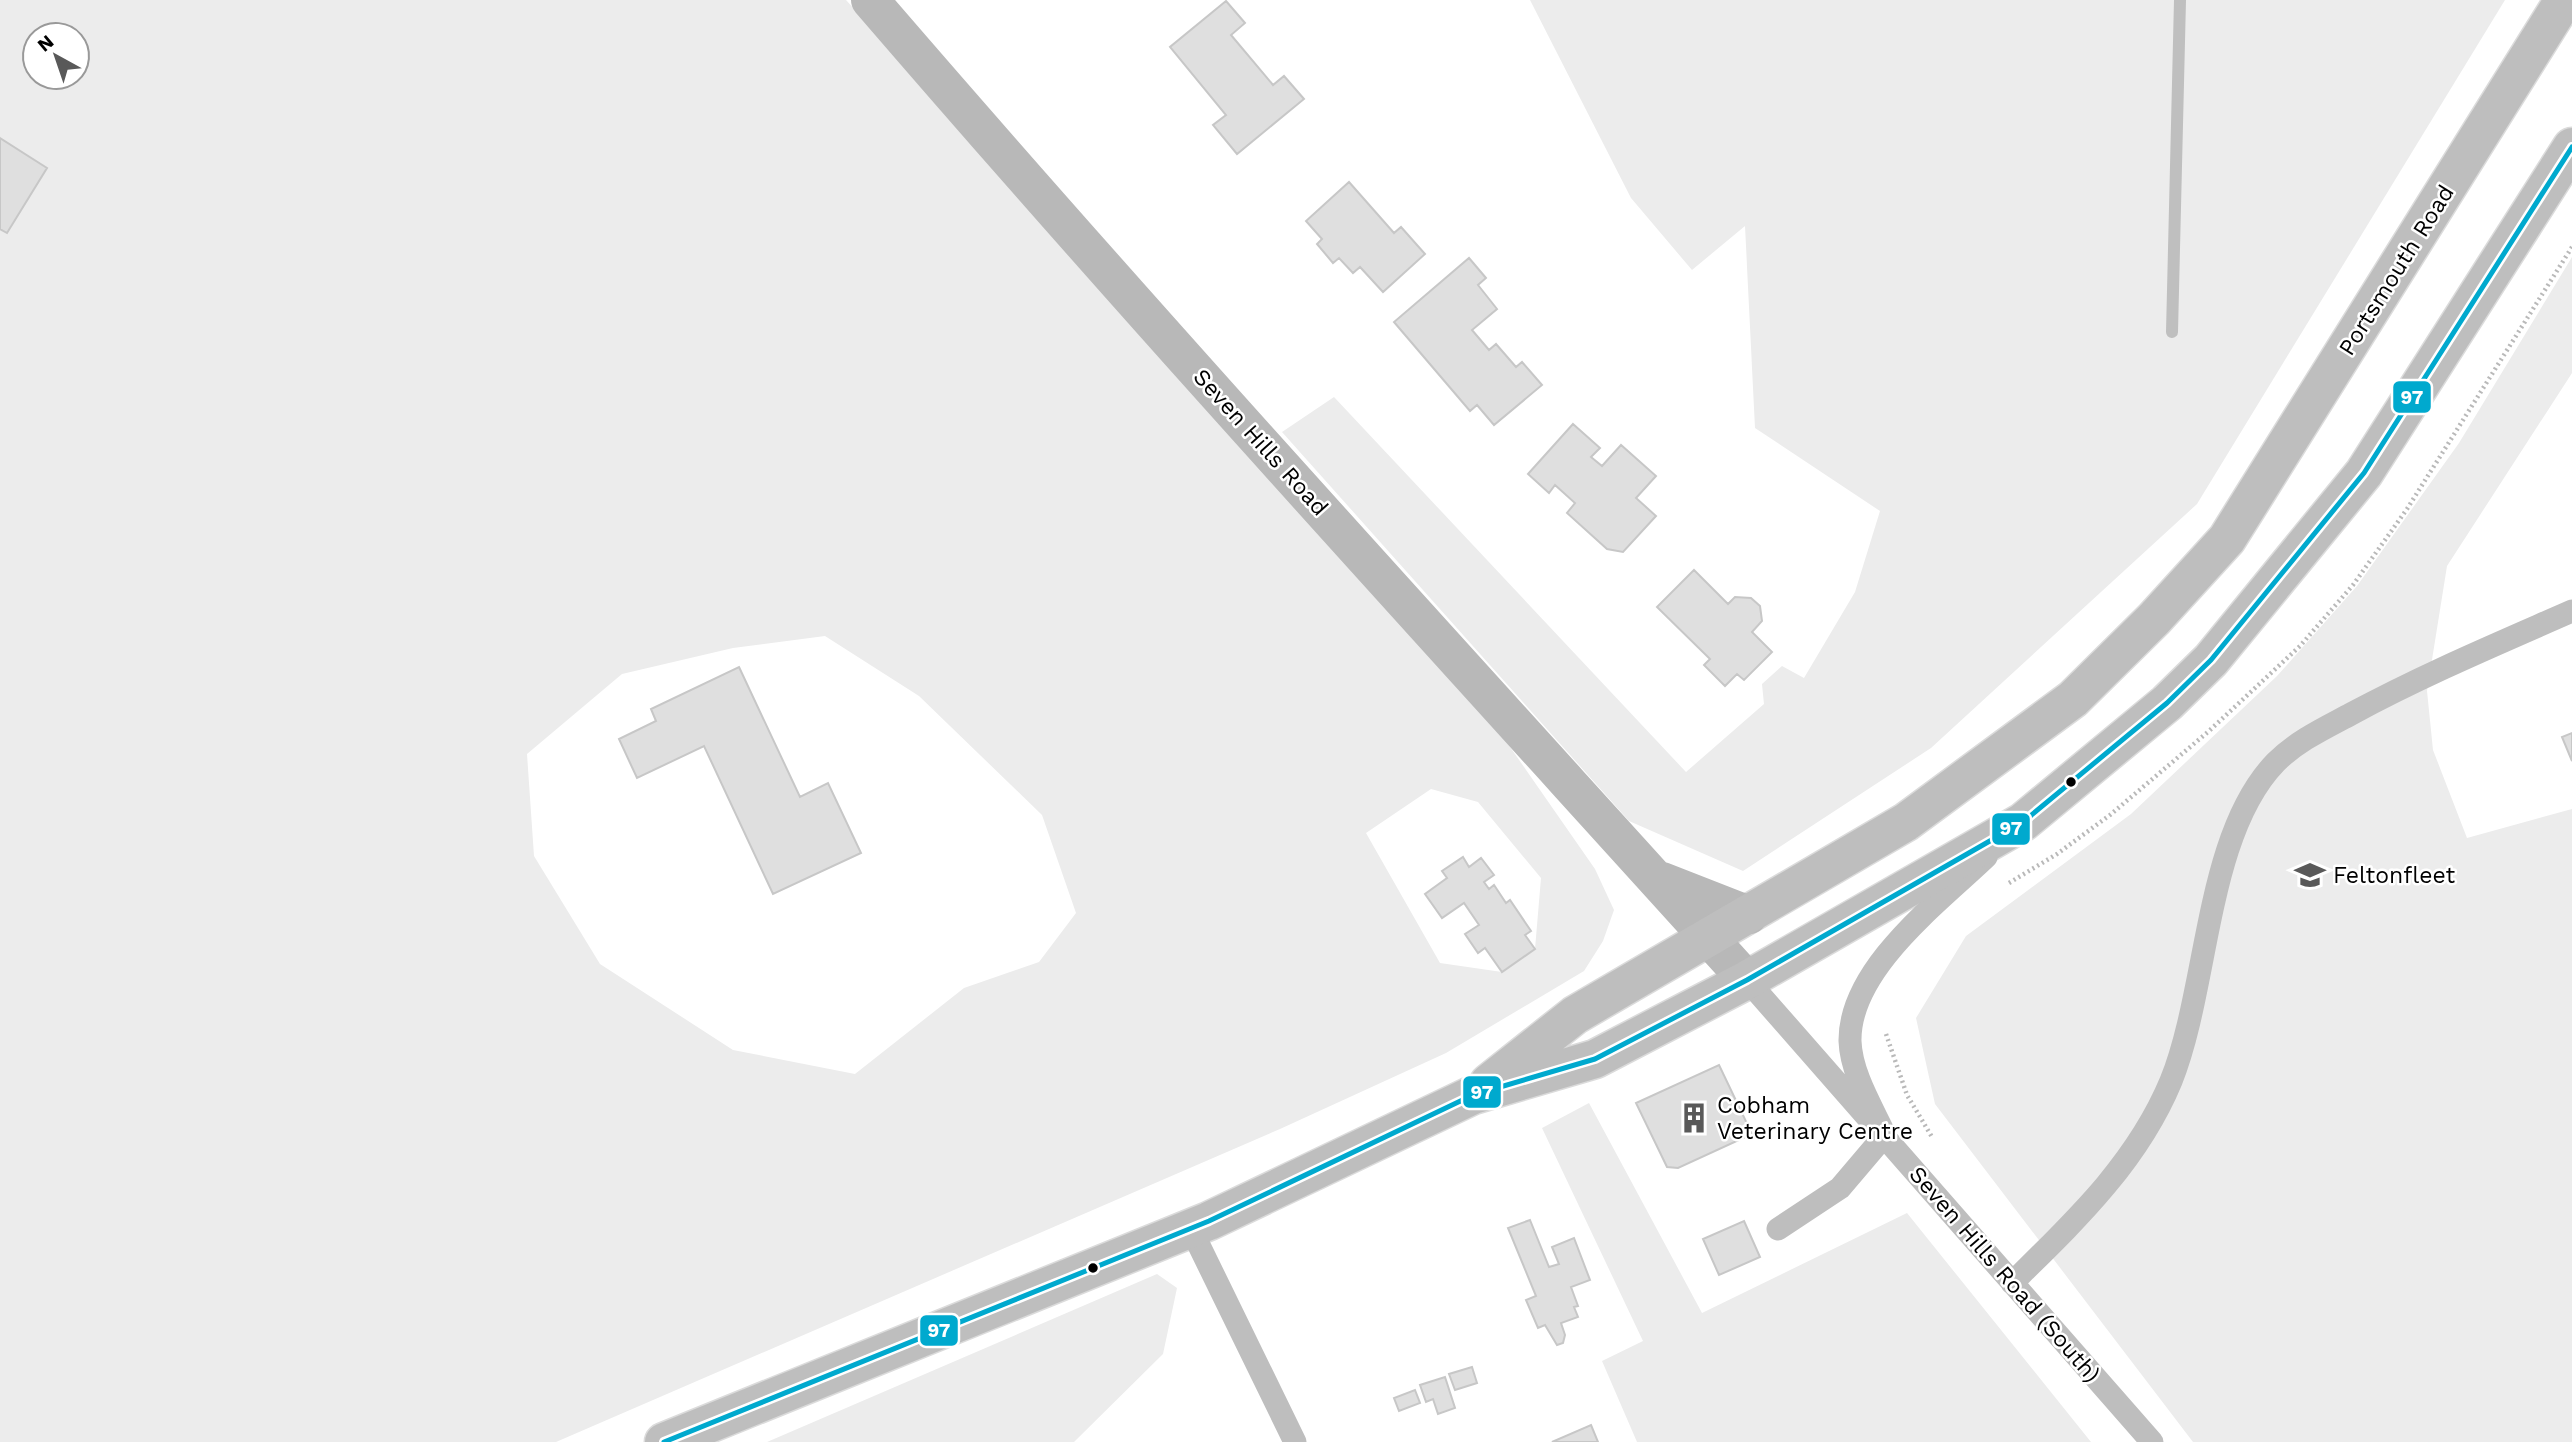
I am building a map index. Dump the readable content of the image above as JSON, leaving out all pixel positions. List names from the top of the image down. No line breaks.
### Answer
{"streets":{"main road":["Portsmouth Road","Seven Hills Road"],"lane":["Seven Hills Road (South)"]},"crossings":[["Portsmouth Road","Seven Hills Road"],["Seven Hills Road","Seven Hills Road (South)"]],"places":{"school or university":["Feltonfleet"],"building":["Cobham Veterinary Centre"]},"lines":["transit line 97"],"north":"top left"}
